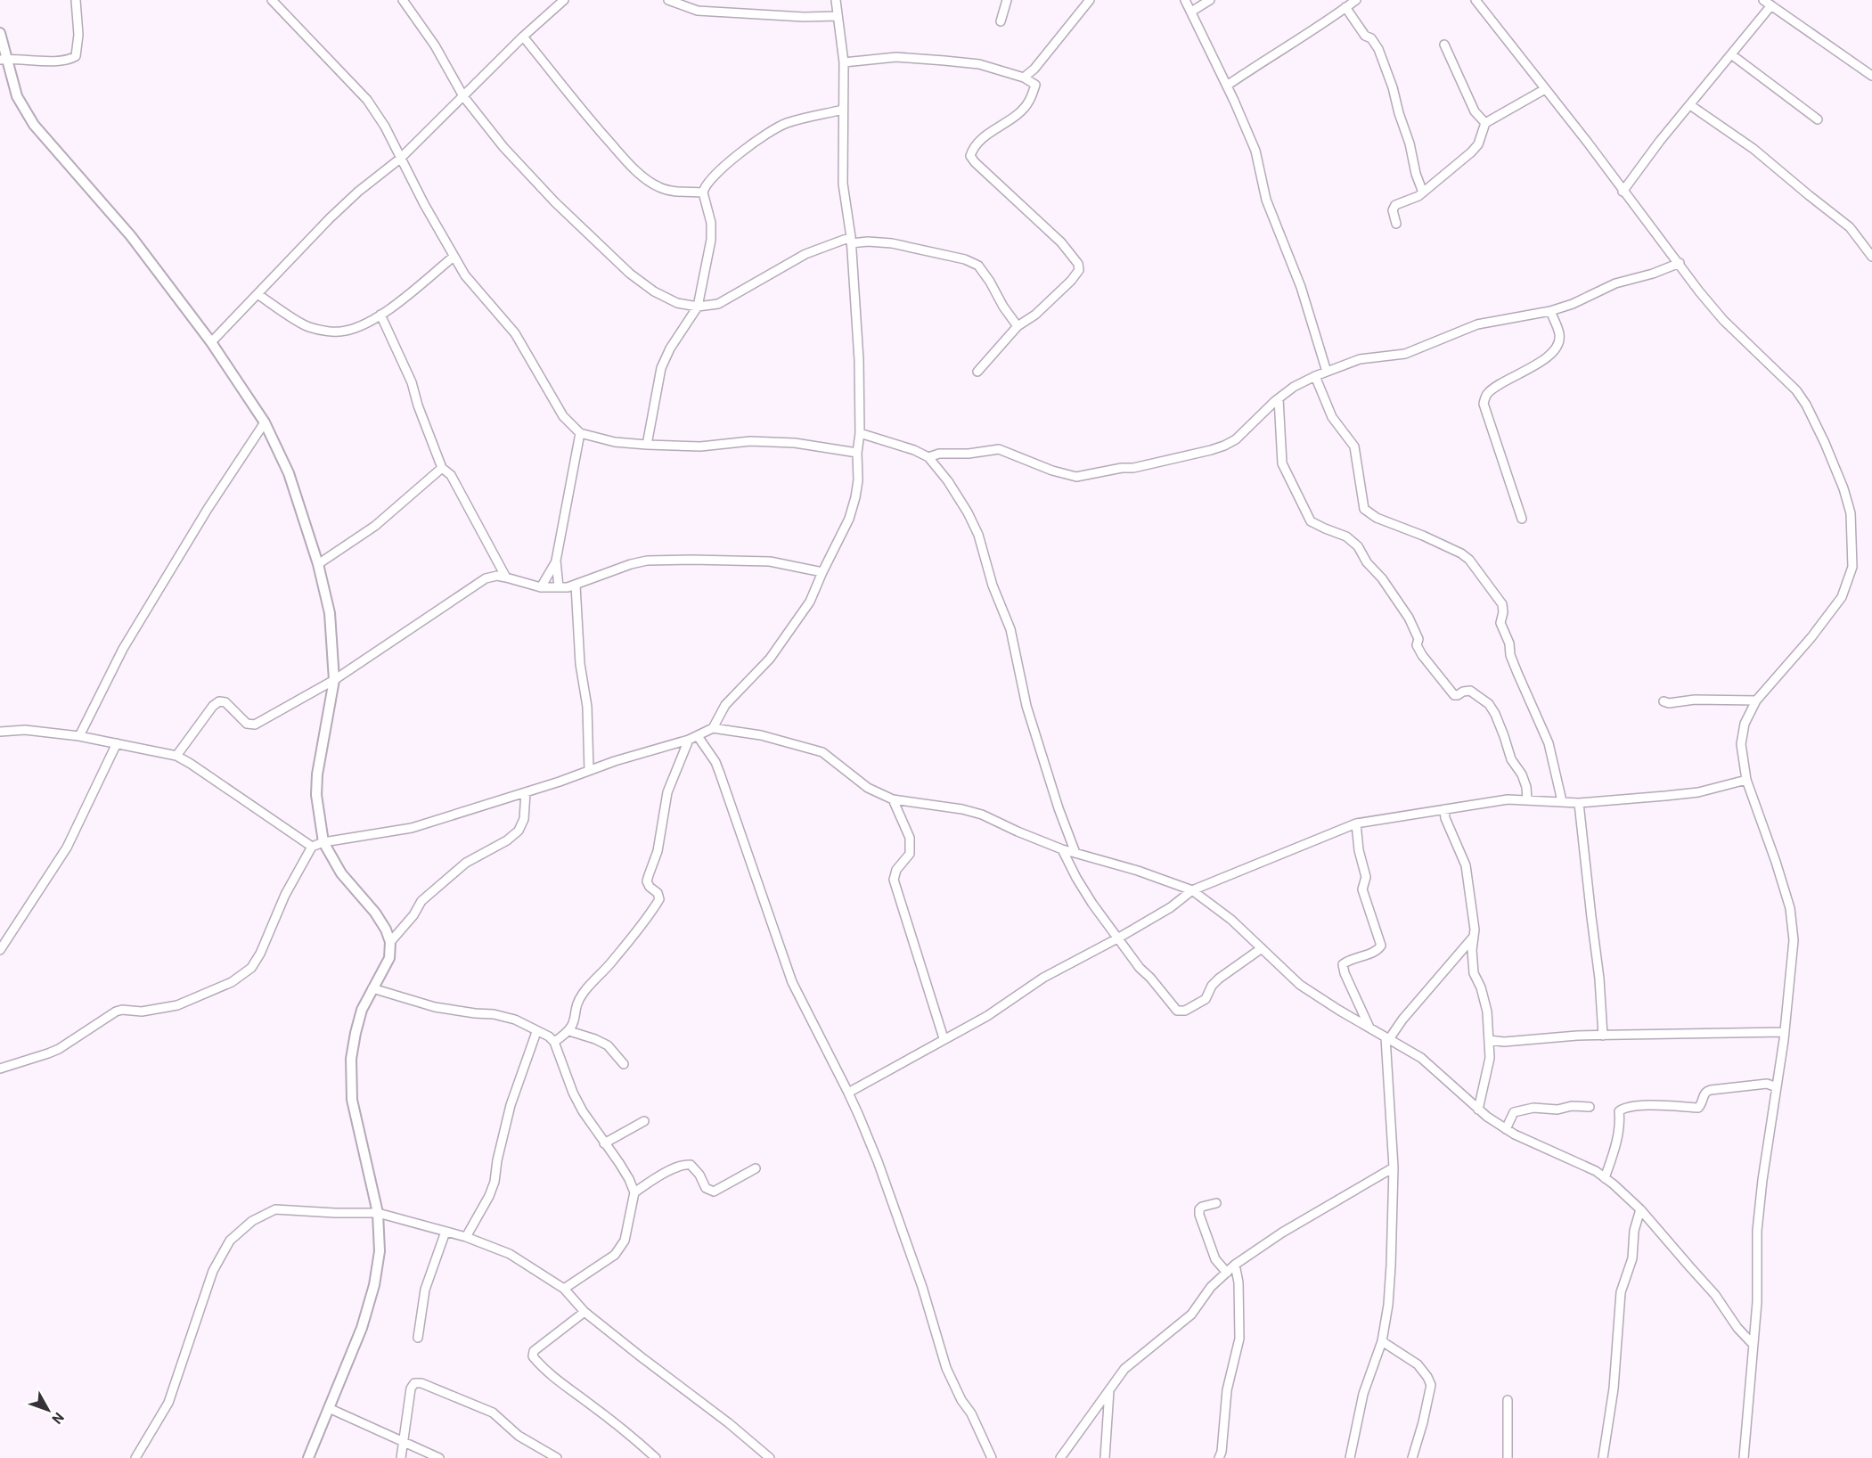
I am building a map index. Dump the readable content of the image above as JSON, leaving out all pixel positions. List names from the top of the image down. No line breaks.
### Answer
{"north":"bottom right"}
